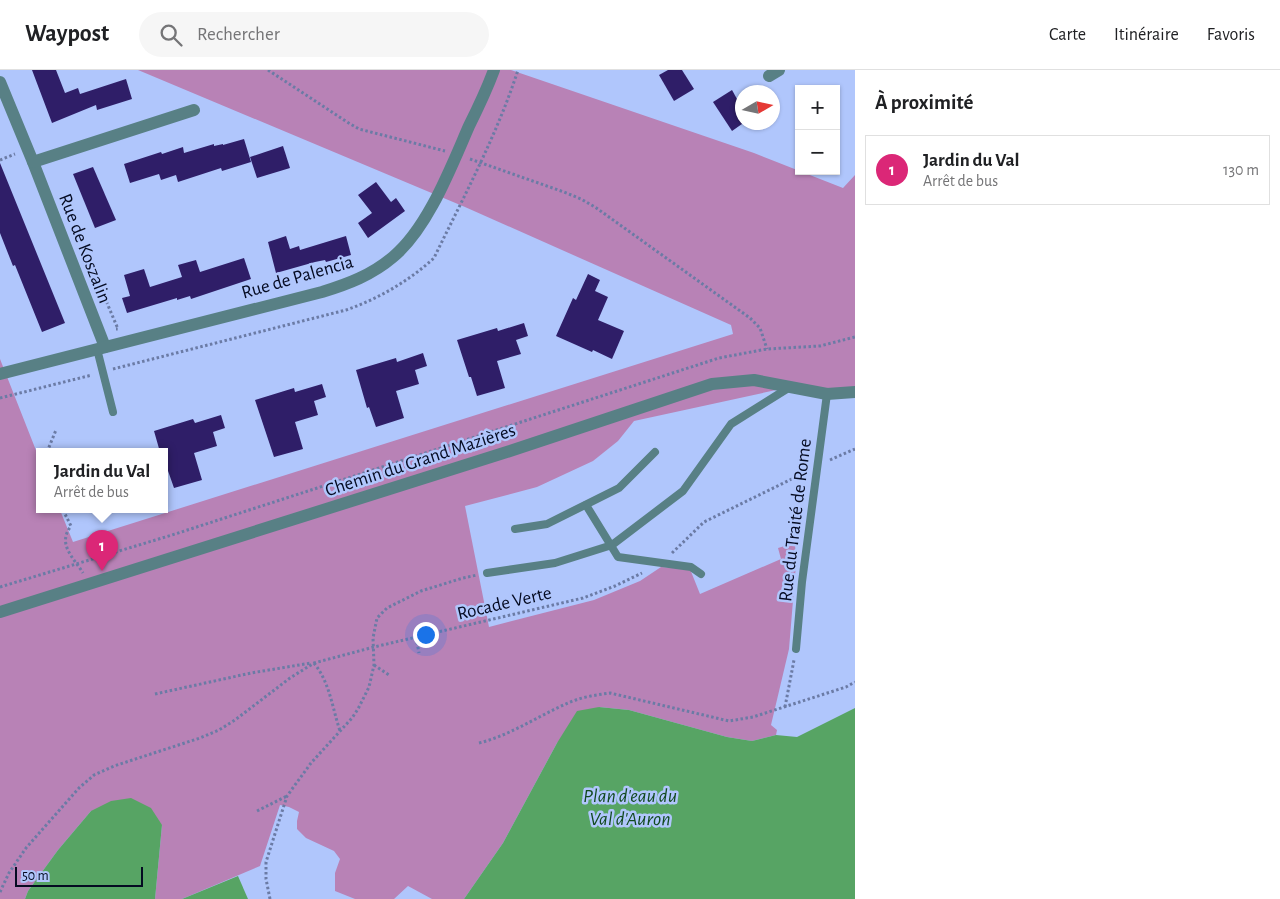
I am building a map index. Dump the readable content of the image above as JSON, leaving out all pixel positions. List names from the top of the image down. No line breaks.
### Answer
{"streets":{"street":["Rue de Koszalin","Rue de Palencia","Chemin du Grand Mazières"],"lane":["Rue du Traité de Rome"],"path":["Rocade Verte"]},"crossings":[["Rue de Koszalin","Rue de Palencia"],["Chemin du Grand Mazières","Rue du Traité de Rome"],["Rue du Traité de Rome","Rocade Verte"]],"water":["Plan d'eau du Val d'Auron"],"scale_bar":"50 m","north":"right","page":{"header":"Waypost","search":"Rechercher","nav":["Carte","Itinéraire","Favoris"],"heading":"À proximité","map_buttons":["+","−"],"list":[{"mark":"1","name":"Jardin du Val","note":"Arrêt de bus","value":"130 m"}],"popup":["Jardin du Val","Arrêt de bus"],"pins":"1","scale":"50 m"}}
